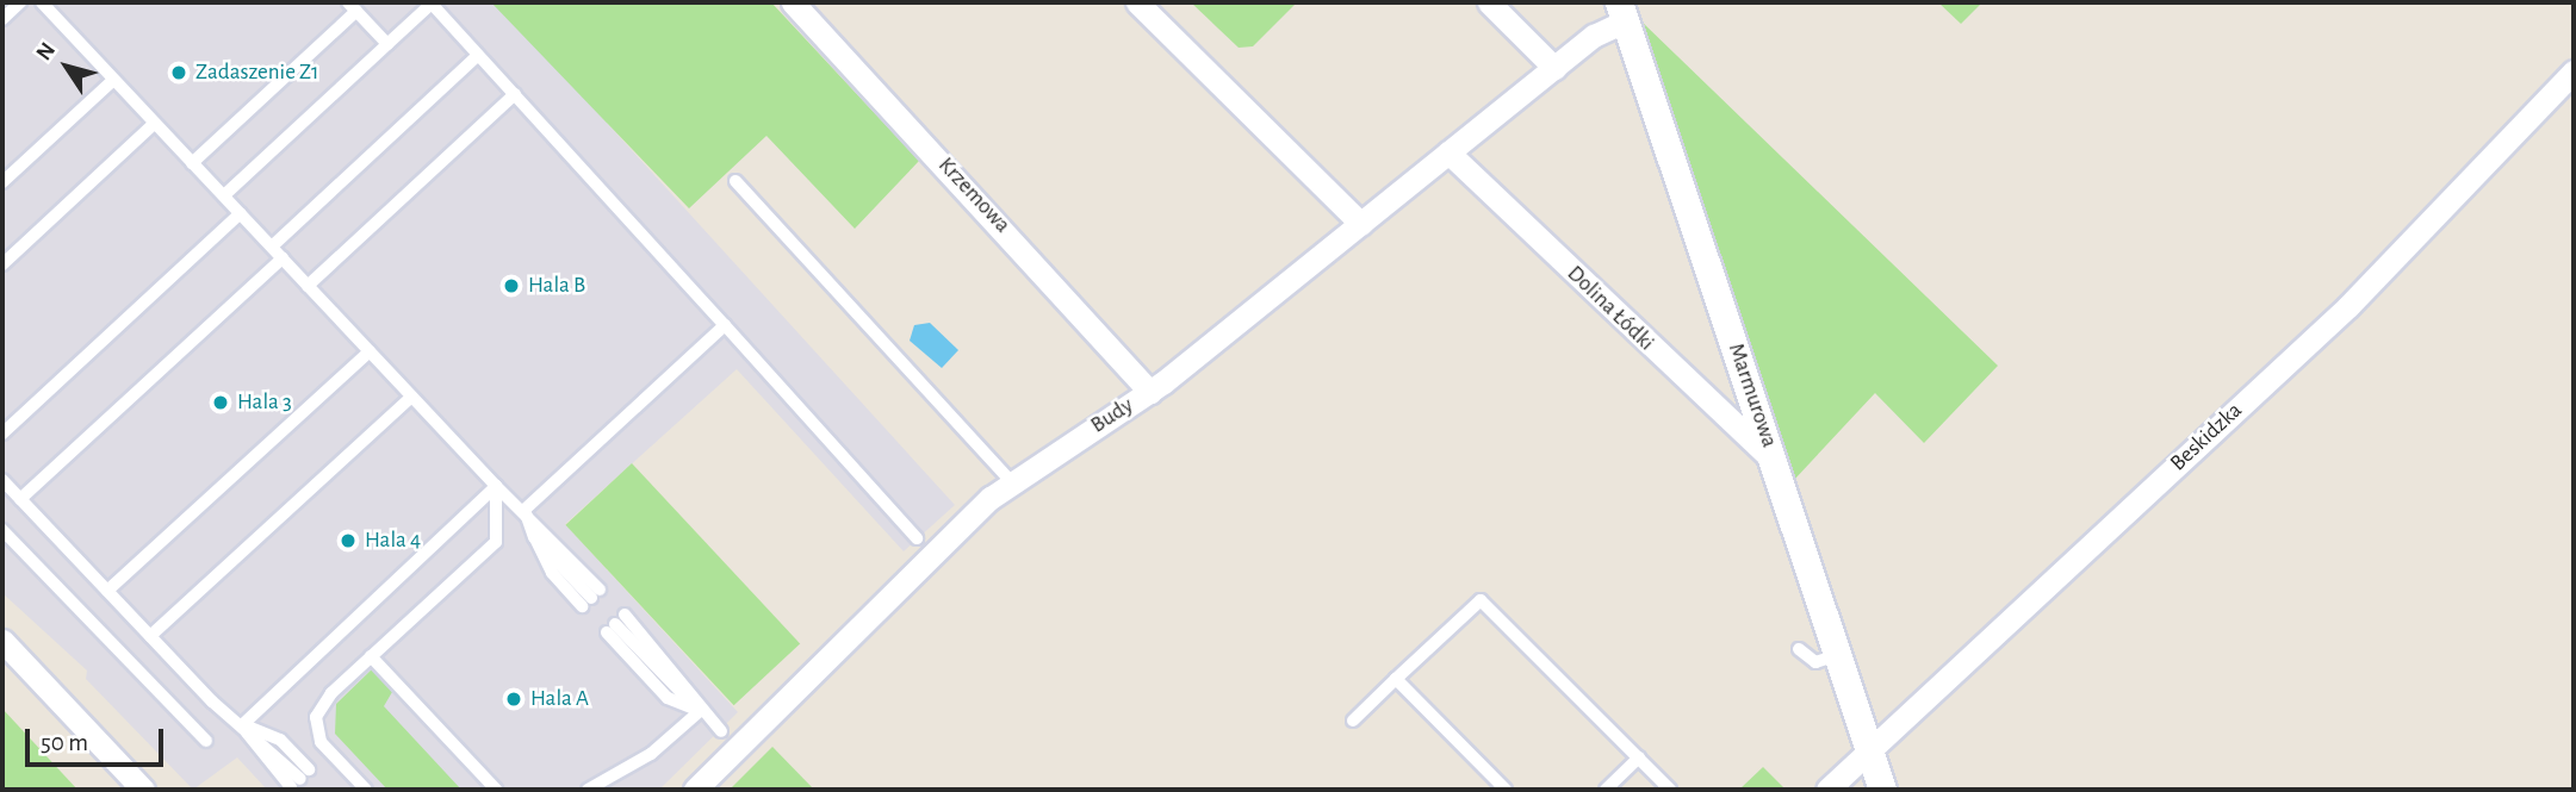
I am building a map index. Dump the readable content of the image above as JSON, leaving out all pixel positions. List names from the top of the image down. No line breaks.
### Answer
{"streets":{"street":["Krzemowa","Dolina Łódki","Marmurowa","Budy","Beskidzka"]},"crossings":[["Krzemowa","Budy"],["Dolina Łódki","Marmurowa"],["Dolina Łódki","Budy"],["Marmurowa","Budy"],["Marmurowa","Beskidzka"]],"places":["Zadaszenie Z1","Hala B","Hala 3","Hala 4","Hala A"],"scale_bar":"50 m","north":"top left"}
